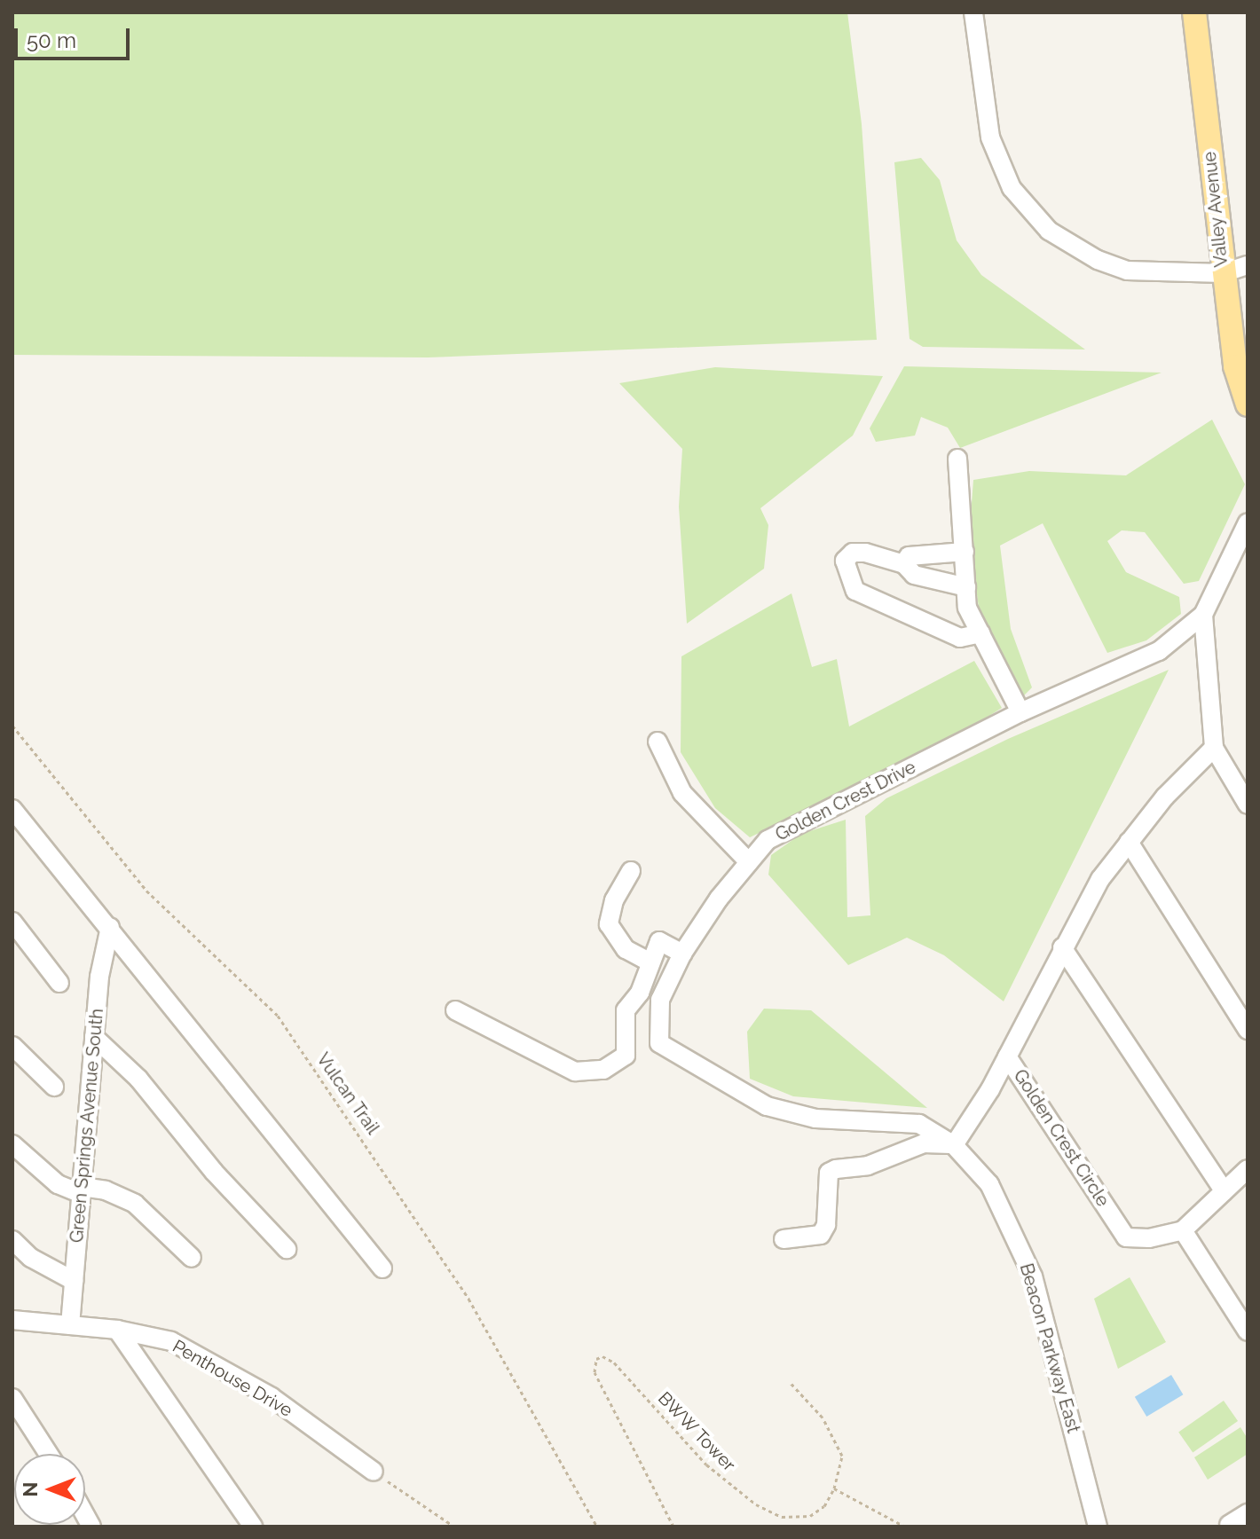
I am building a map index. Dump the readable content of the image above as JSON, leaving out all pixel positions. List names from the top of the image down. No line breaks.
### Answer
{"streets":{"main road":["Valley Avenue"],"street":["Golden Crest Drive","Green Springs Avenue South","Golden Crest Circle","Beacon Parkway East","Penthouse Drive"],"path":["Vulcan Trail","BWW Tower"]},"crossings":[["Golden Crest Drive","Beacon Parkway East"],["Green Springs Avenue South","Penthouse Drive"]],"scale_bar":"50 m","north":"left"}
